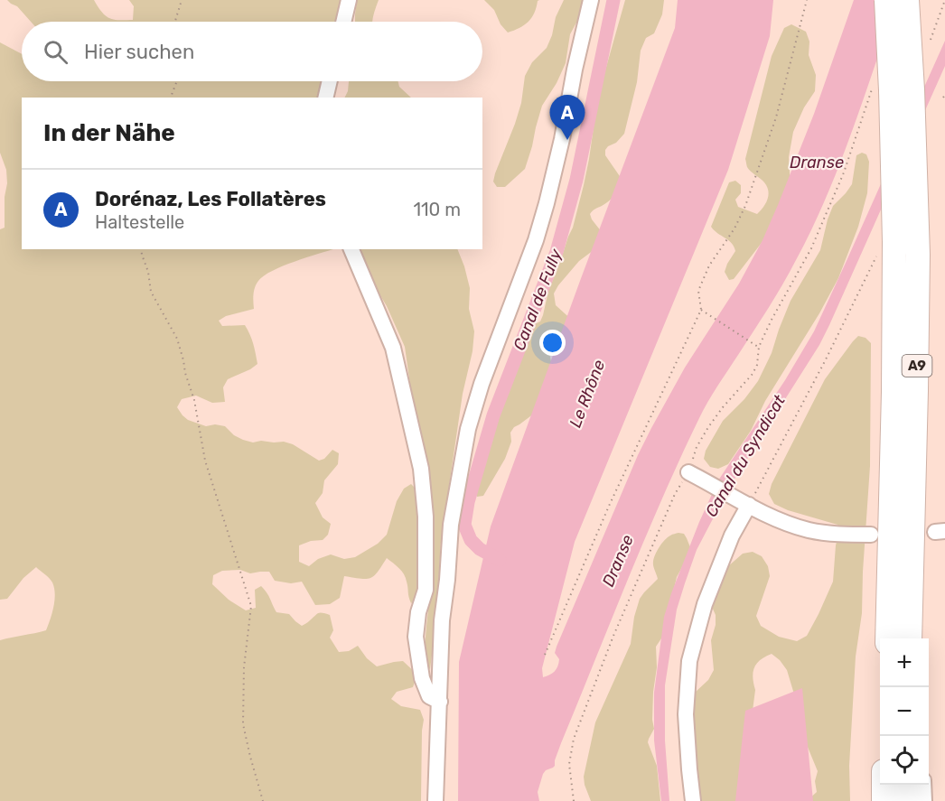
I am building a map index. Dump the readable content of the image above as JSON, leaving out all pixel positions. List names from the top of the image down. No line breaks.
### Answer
{"streets":{"highway":["A9"]},"water":["Dranse","Canal de Fully","Le Rhône","Canal du Syndicat"],"page":{"search":"Hier suchen","pins":"A","heading":"In der Nähe","list":[{"mark":"A","name":"Dorénaz, Les Follatères","note":"Haltestelle","value":"110 m"}],"map_buttons":["+","−"]}}
